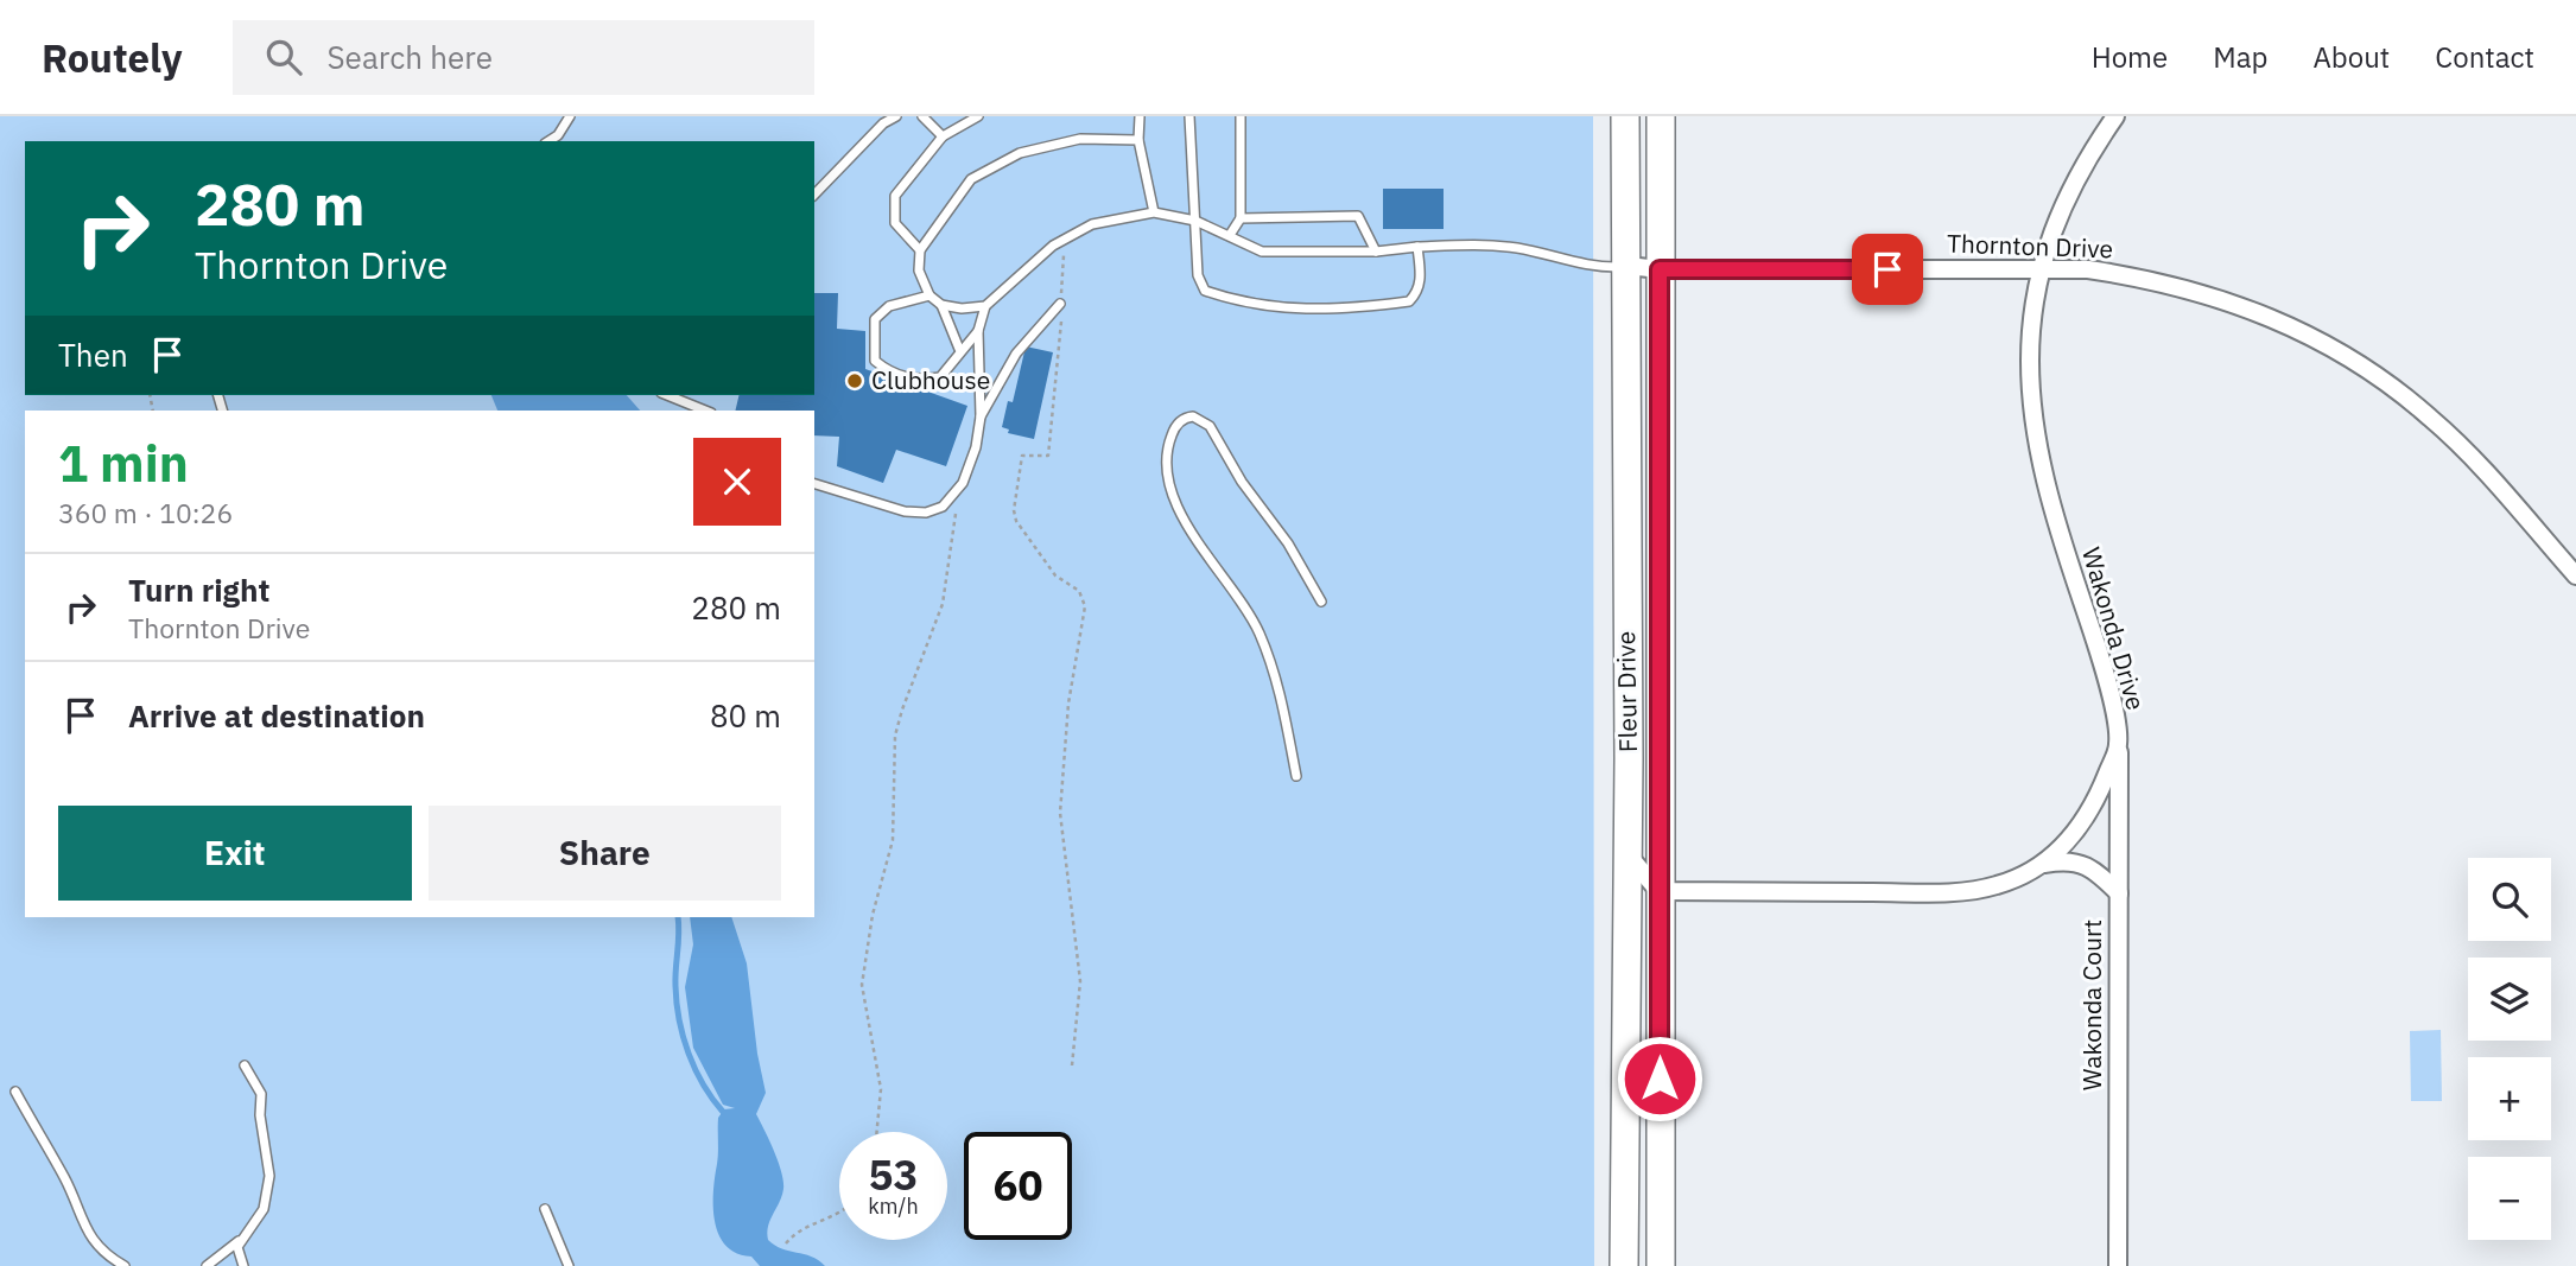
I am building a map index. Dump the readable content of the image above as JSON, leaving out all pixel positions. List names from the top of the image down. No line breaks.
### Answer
{"streets":{"main road":["Fleur Drive"],"street":["Thornton Drive","Wakonda Drive","Wakonda Court"]},"crossings":[["Thornton Drive","Wakonda Drive"],["Thornton Drive","Fleur Drive"],["Wakonda Drive","Fleur Drive"],["Wakonda Drive","Wakonda Court"]],"places":["Clubhouse"],"page":{"header":"Routely","search":"Search here","nav":["Home","Map","About","Contact"],"turn":["280 m","Thornton Drive"],"then":"Then","heading":["1 min","360 m · 10:26"],"list":[{"name":"Turn right","note":"Thornton Drive","value":"280 m"},{"name":"Arrive at destination","value":"80 m"}],"buttons":["Exit","Share"],"map_buttons":["+","−"],"speed":"53 km/h","limit":"60"}}
